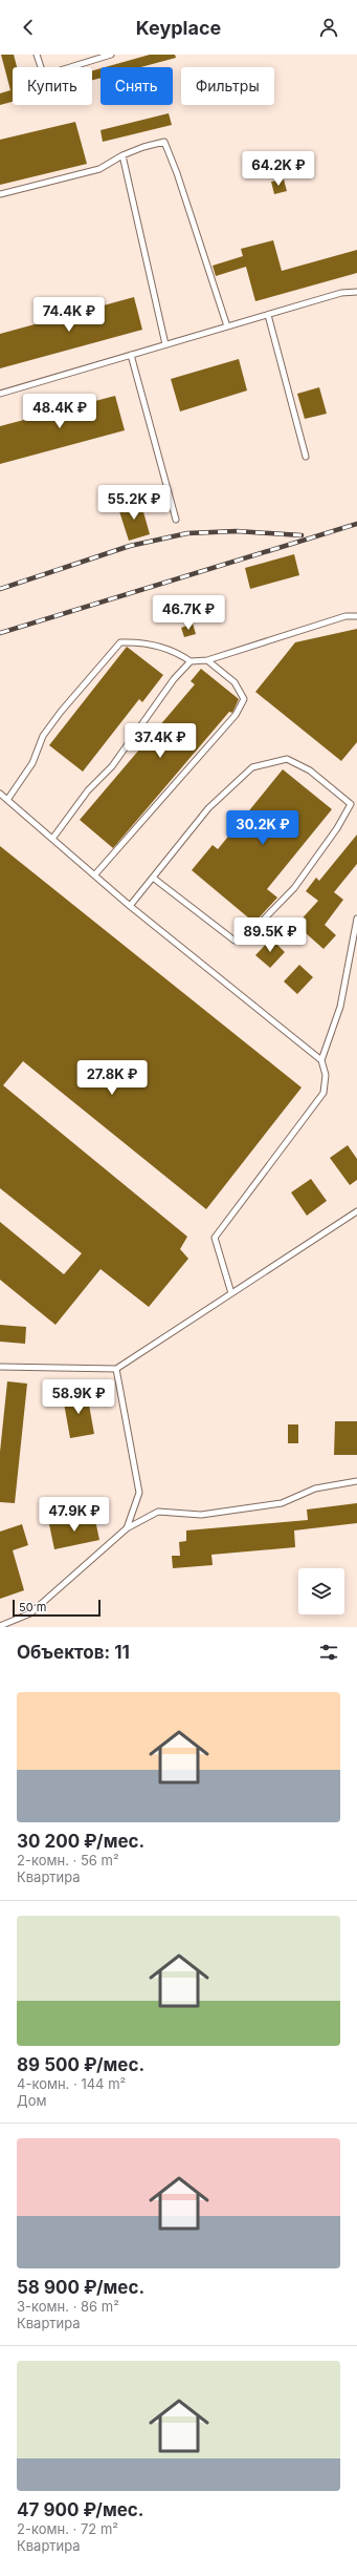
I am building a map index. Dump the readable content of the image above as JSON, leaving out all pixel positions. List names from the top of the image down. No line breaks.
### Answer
{"scale_bar":"50 m","page":{"header":"Keyplace","chip":["Купить","Снять","Фильтры"],"price":["64.2K ₽","74.4K ₽","48.4K ₽","55.2K ₽","46.7K ₽","37.4K ₽","30.2K ₽","89.5K ₽","27.8K ₽","58.9K ₽","47.9K ₽"],"scale":"50 m","heading":"Объектов: 11","list":[{"name":"30 200 ₽/мес.","note":"2-комн. · 56 m² · Квартира"},{"name":"89 500 ₽/мес.","note":"4-комн. · 144 m² · Дом"},{"name":"58 900 ₽/мес.","note":"3-комн. · 86 m² · Квартира"},{"name":"47 900 ₽/мес.","note":"2-комн. · 72 m² · Квартира"}]}}
